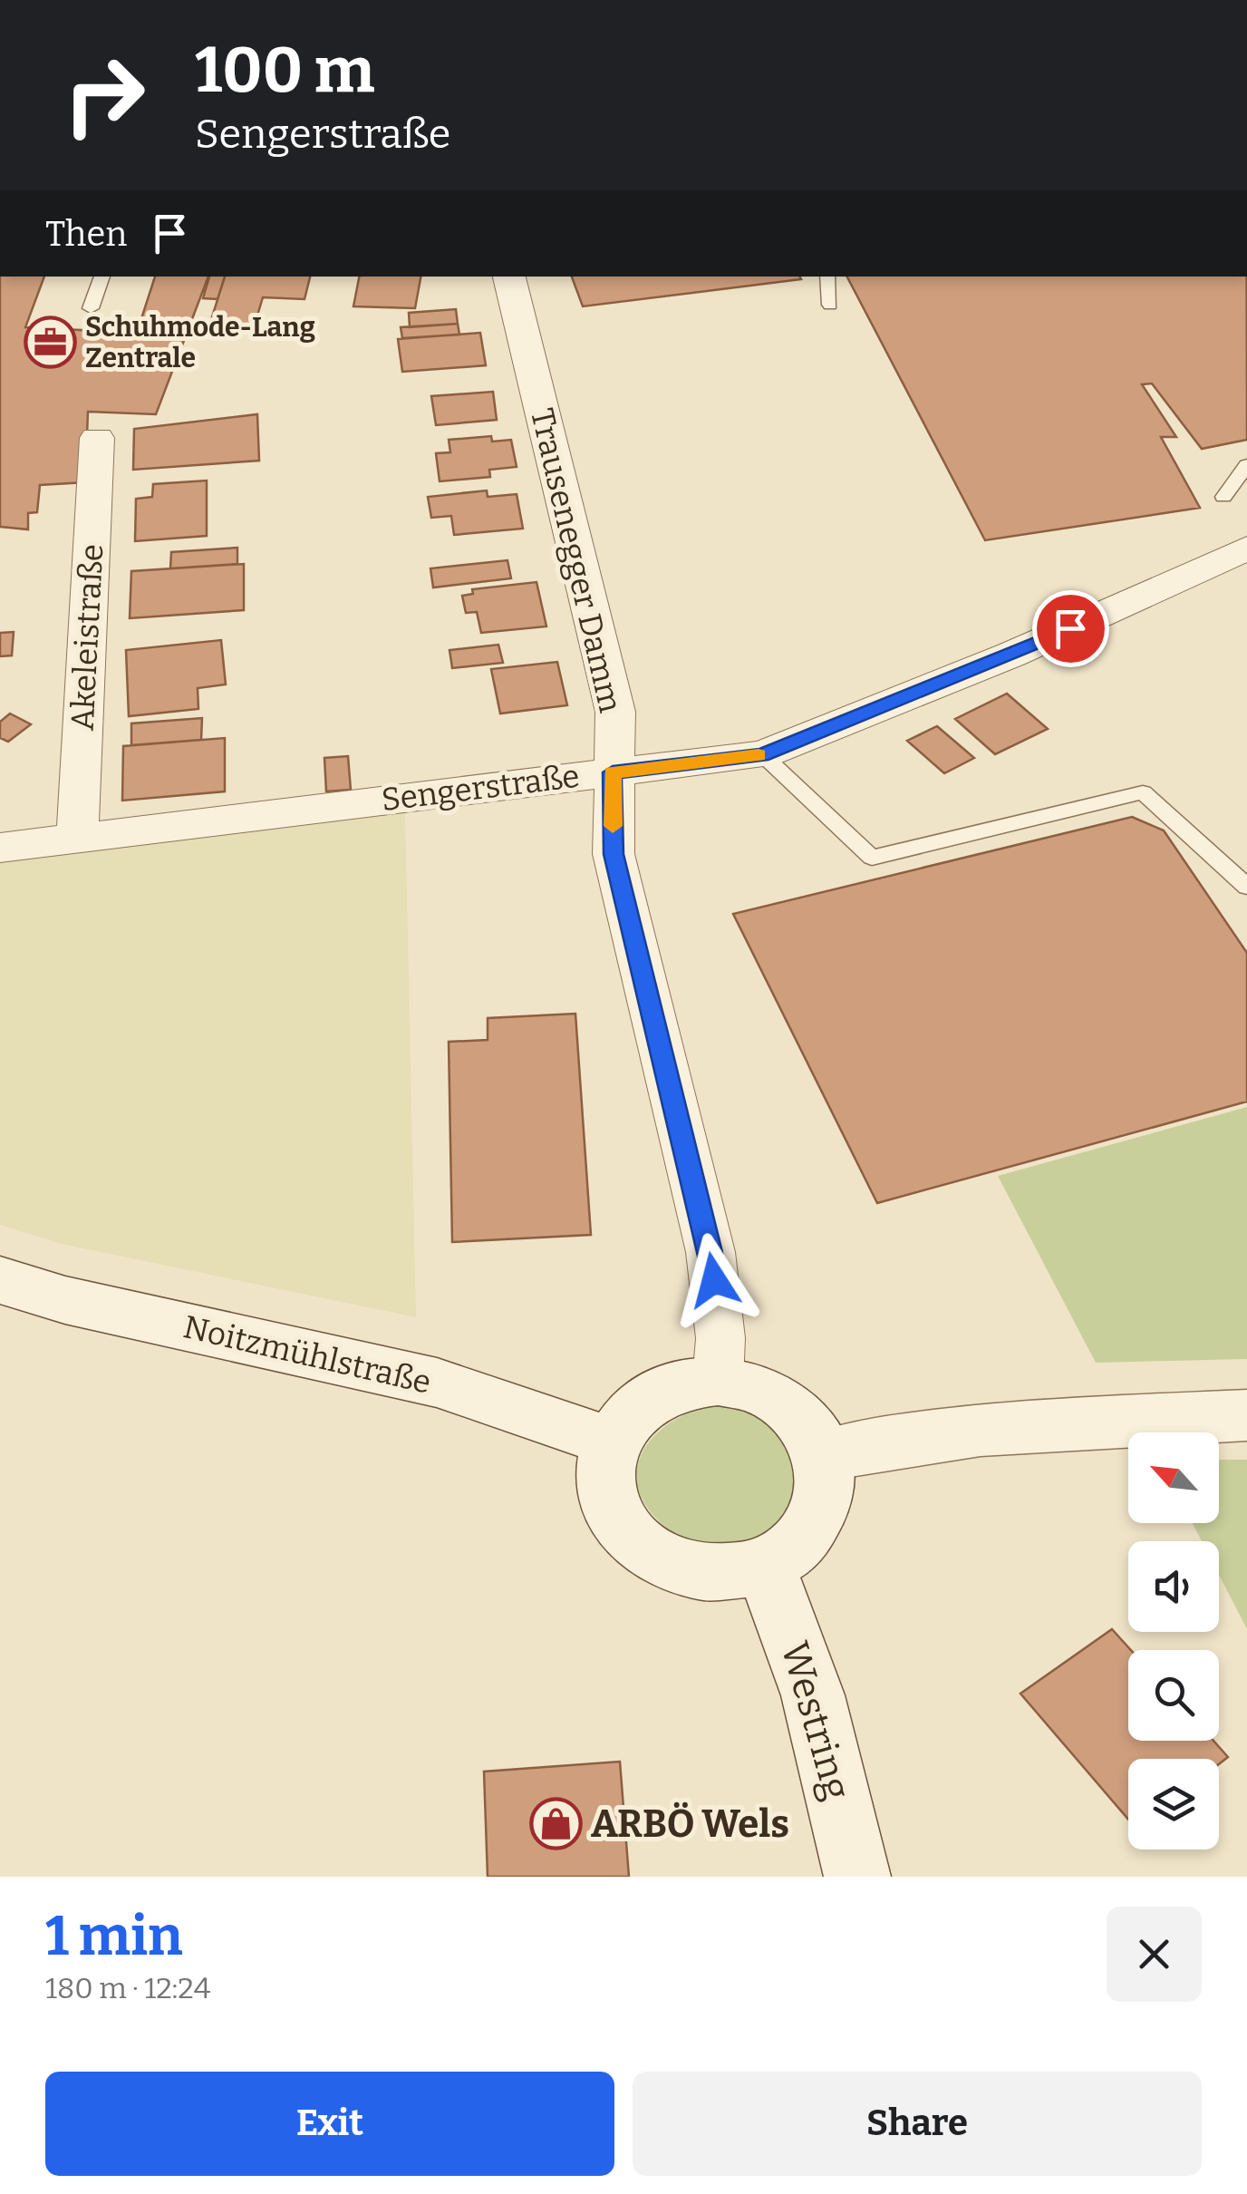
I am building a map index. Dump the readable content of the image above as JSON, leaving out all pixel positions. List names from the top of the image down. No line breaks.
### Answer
{"streets":{"main road":["Noitzmühlstraße","Westring"],"street":["Trausenegger Damm","Akeleistraße","Sengerstraße"]},"crossings":[["Trausenegger Damm","Sengerstraße"],["Trausenegger Damm","Noitzmühlstraße"],["Trausenegger Damm","Westring"],["Akeleistraße","Sengerstraße"],["Noitzmühlstraße","Westring"]],"places":{"office":["Schuhmode-Lang Zentrale"],"shop":["ARBÖ Wels"]},"north":"top left","page":{"turn":["100 m","Sengerstraße"],"then":"Then","heading":["1 min","180 m · 12:24"],"buttons":["Exit","Share"]}}
